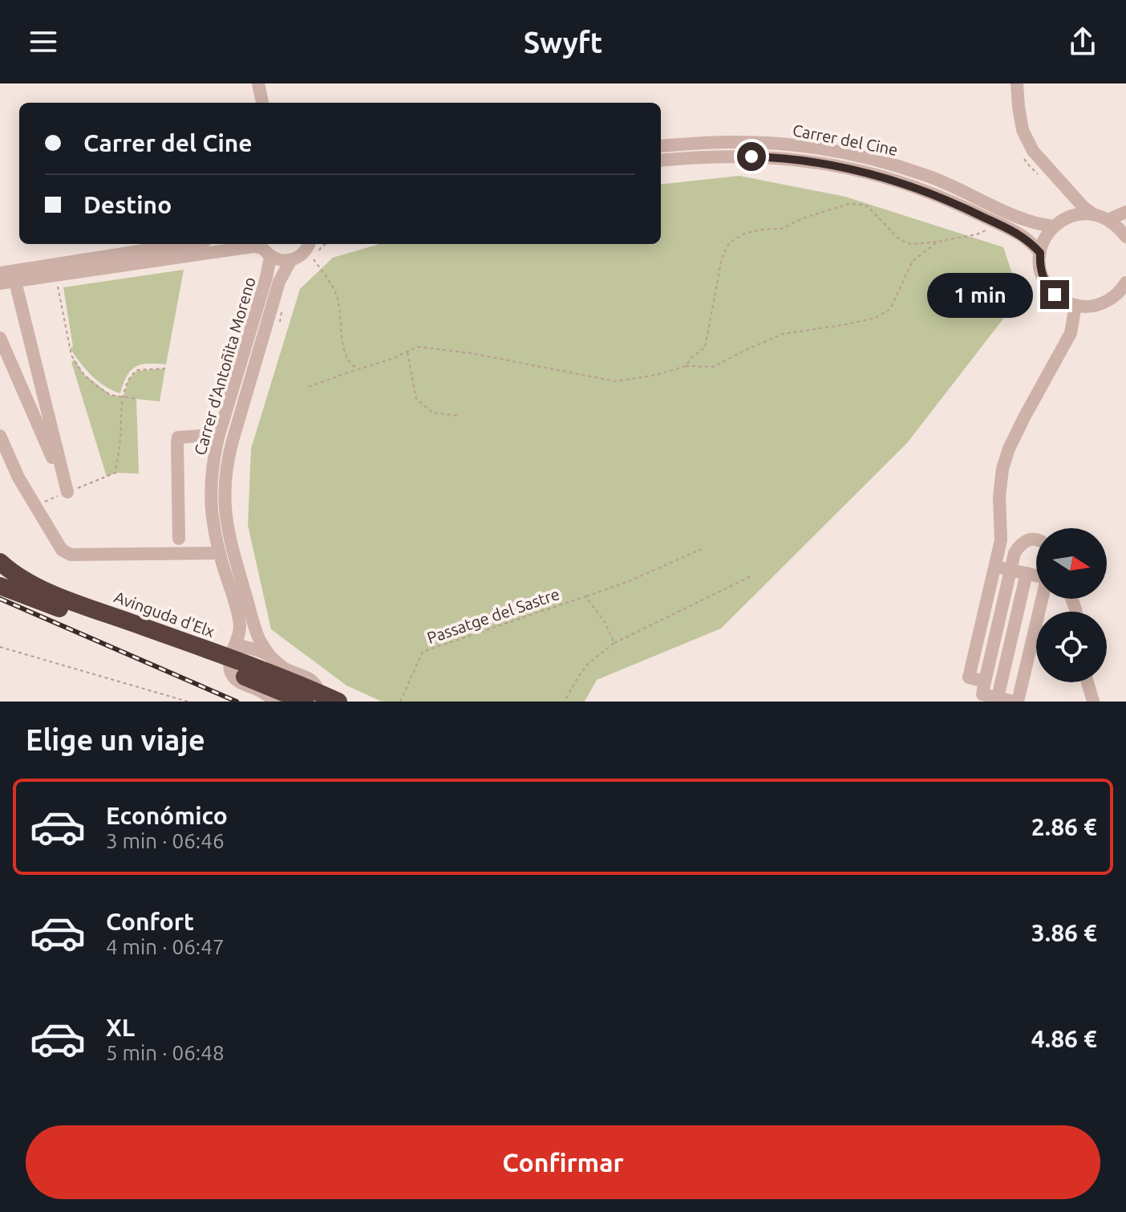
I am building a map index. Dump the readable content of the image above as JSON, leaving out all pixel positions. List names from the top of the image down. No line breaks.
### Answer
{"streets":{"highway":["Avinguda d'Elx"],"street":["Carrer del Cine","Carrer d'Antoñita Moreno"],"path":["Passatge del Sastre"]},"crossings":[["Carrer d'Antoñita Moreno","Avinguda d'Elx"]],"north":"right","page":{"header":"Swyft","banner":["Carrer del Cine","Destino"],"bubble":"1 min","heading":"Elige un viaje","list":[{"name":"Económico","note":"3 min · 06:46","value":"2.86 €"},{"name":"Confort","note":"4 min · 06:47","value":"3.86 €"},{"name":"XL","note":"5 min · 06:48","value":"4.86 €"}],"buttons":"Confirmar"}}
